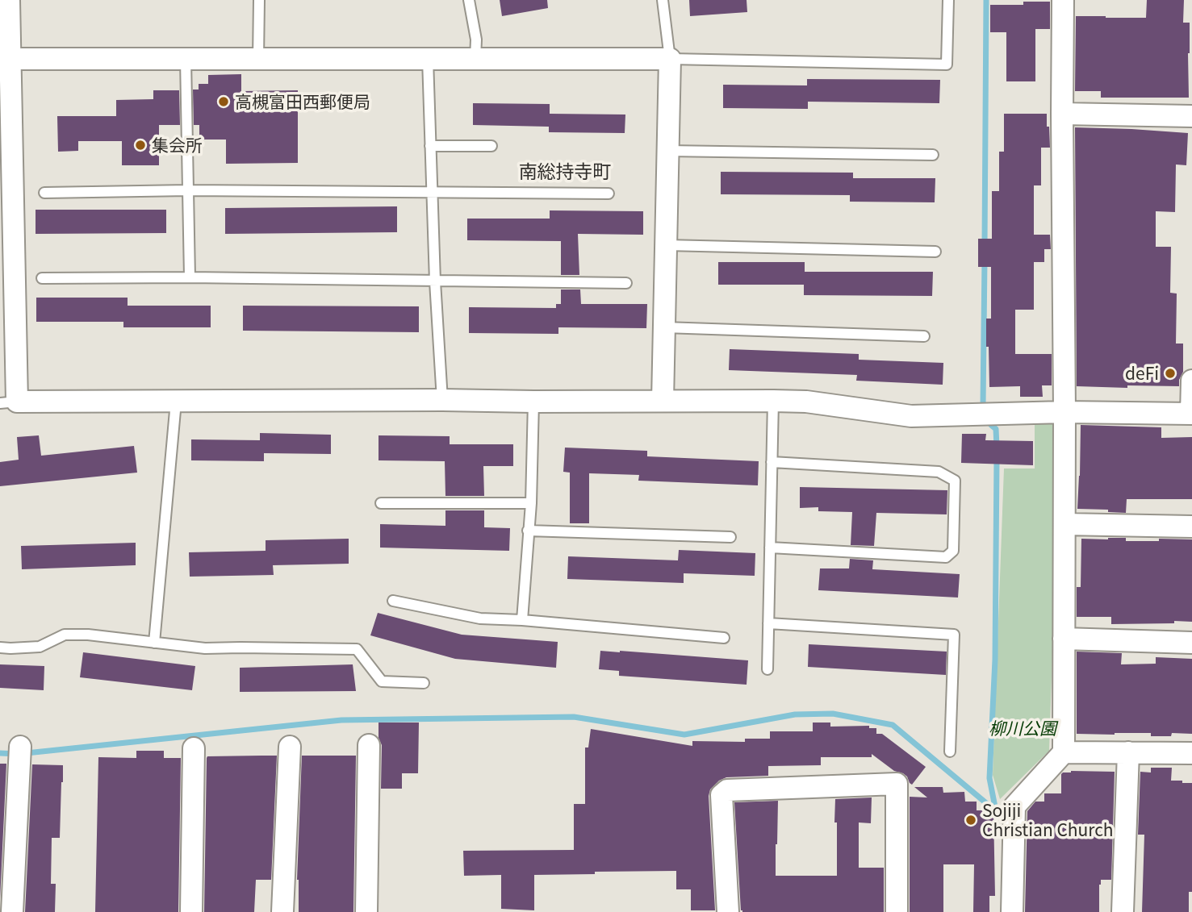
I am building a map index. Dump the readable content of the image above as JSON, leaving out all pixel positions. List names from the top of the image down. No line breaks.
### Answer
{"districts":["南総持寺町"],"parks":["柳川公園"],"places":["高槻富田西郵便局","集会所","deFi","Sojiji Christian Church"]}
